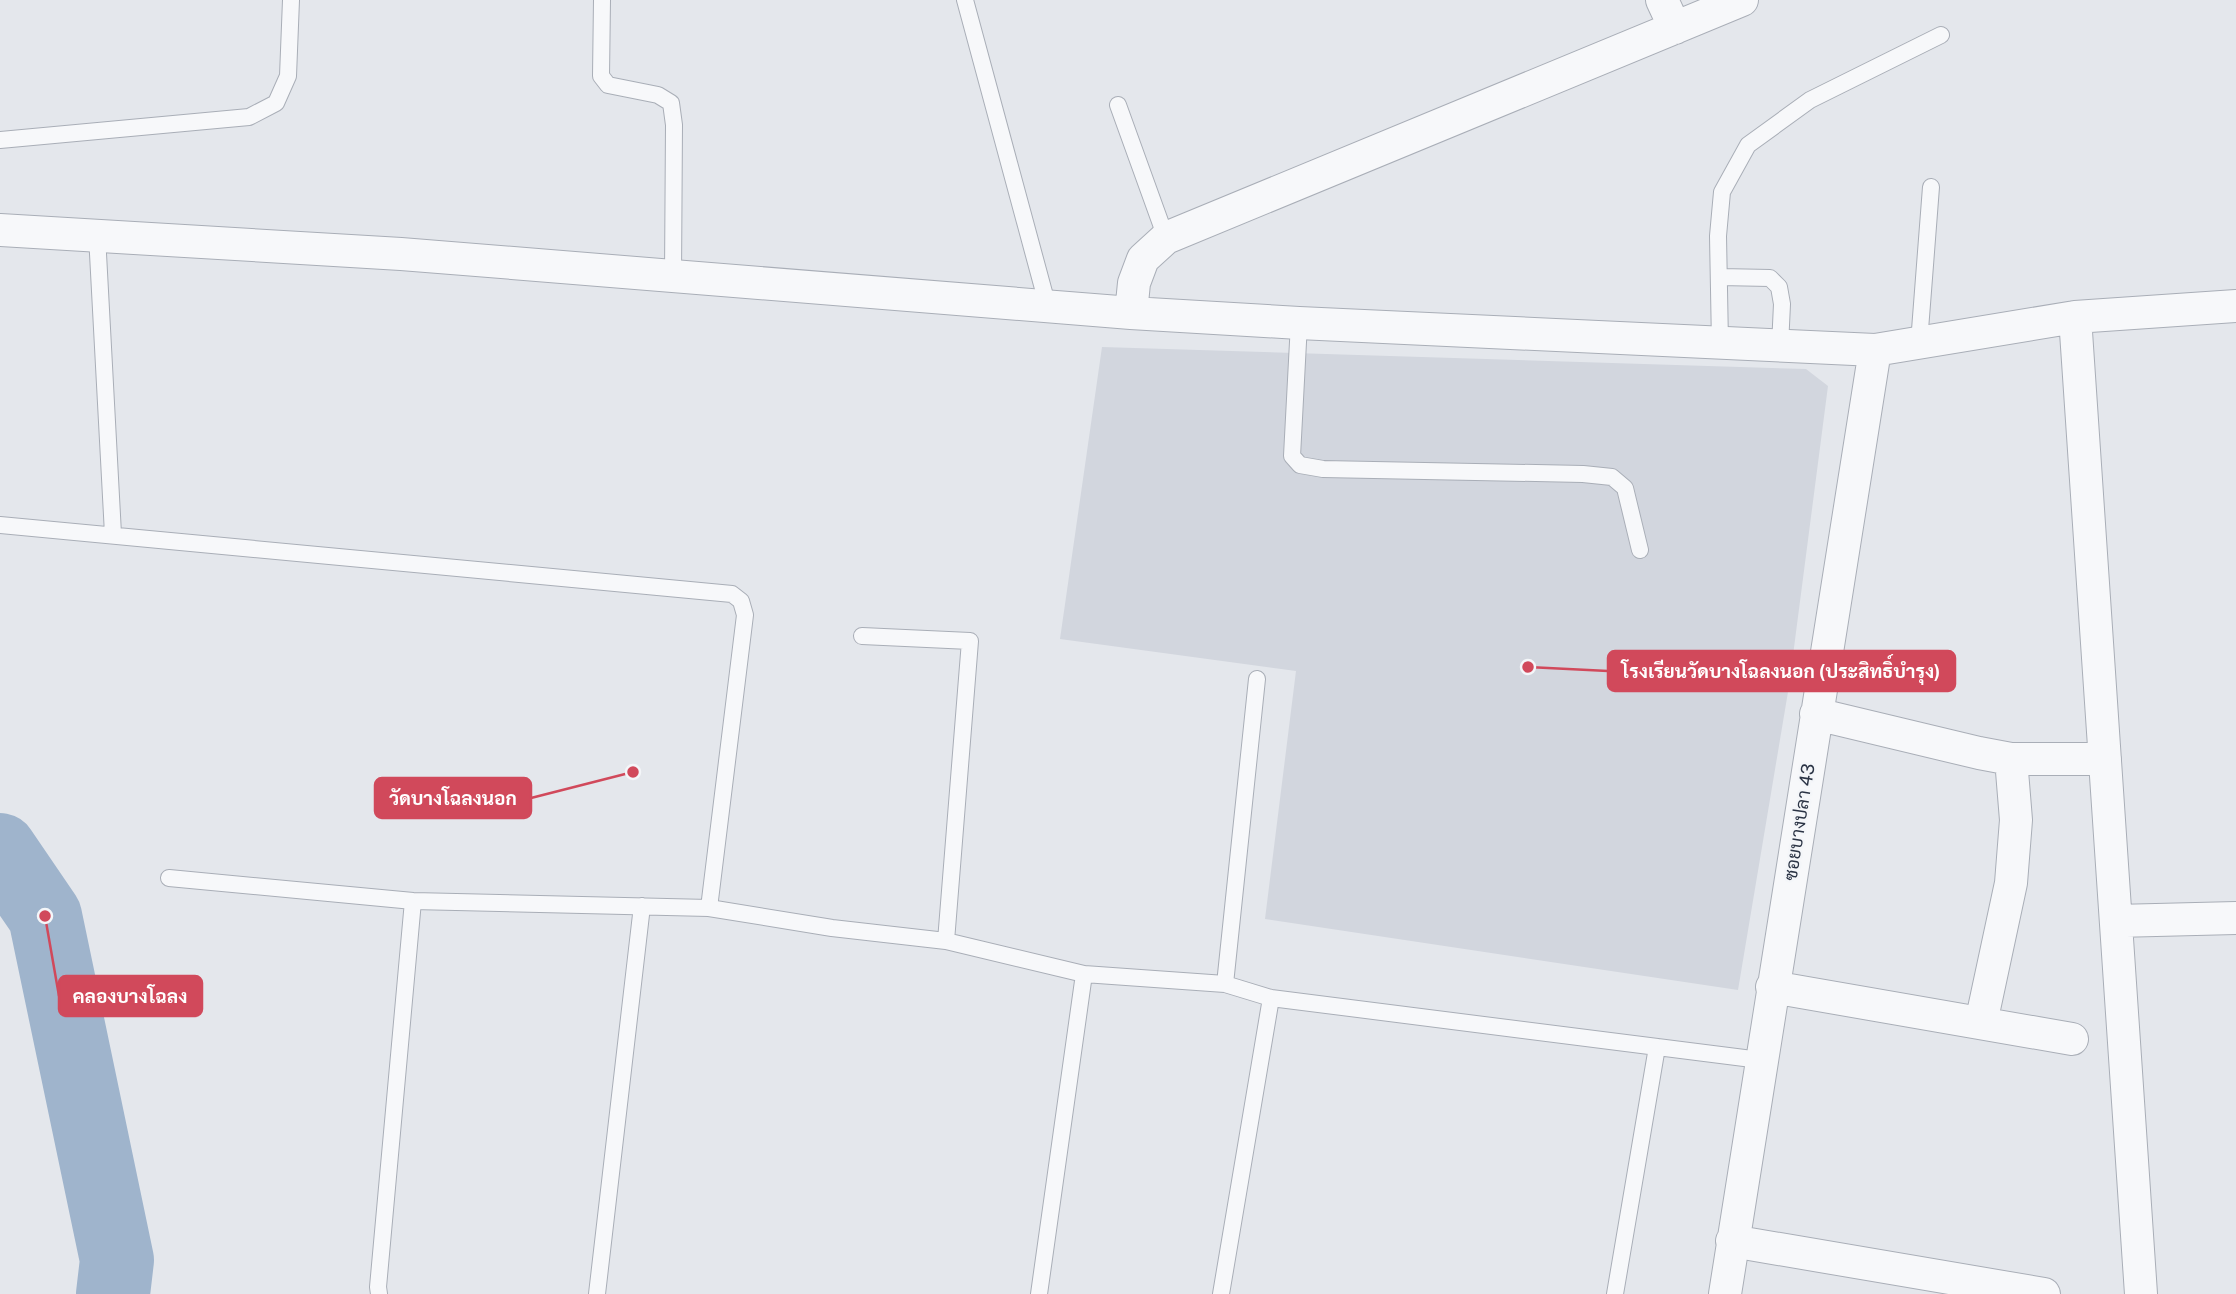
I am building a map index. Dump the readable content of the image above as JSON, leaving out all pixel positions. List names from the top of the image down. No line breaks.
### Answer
{"streets":{"street":["ซอยบางปลา 43"]},"places":["โรงเรียนวัดบางโฉลงนอก (ประสิทธิ์บำรุง)","วัดบางโฉลงนอก","คลองบางโฉลง"]}
